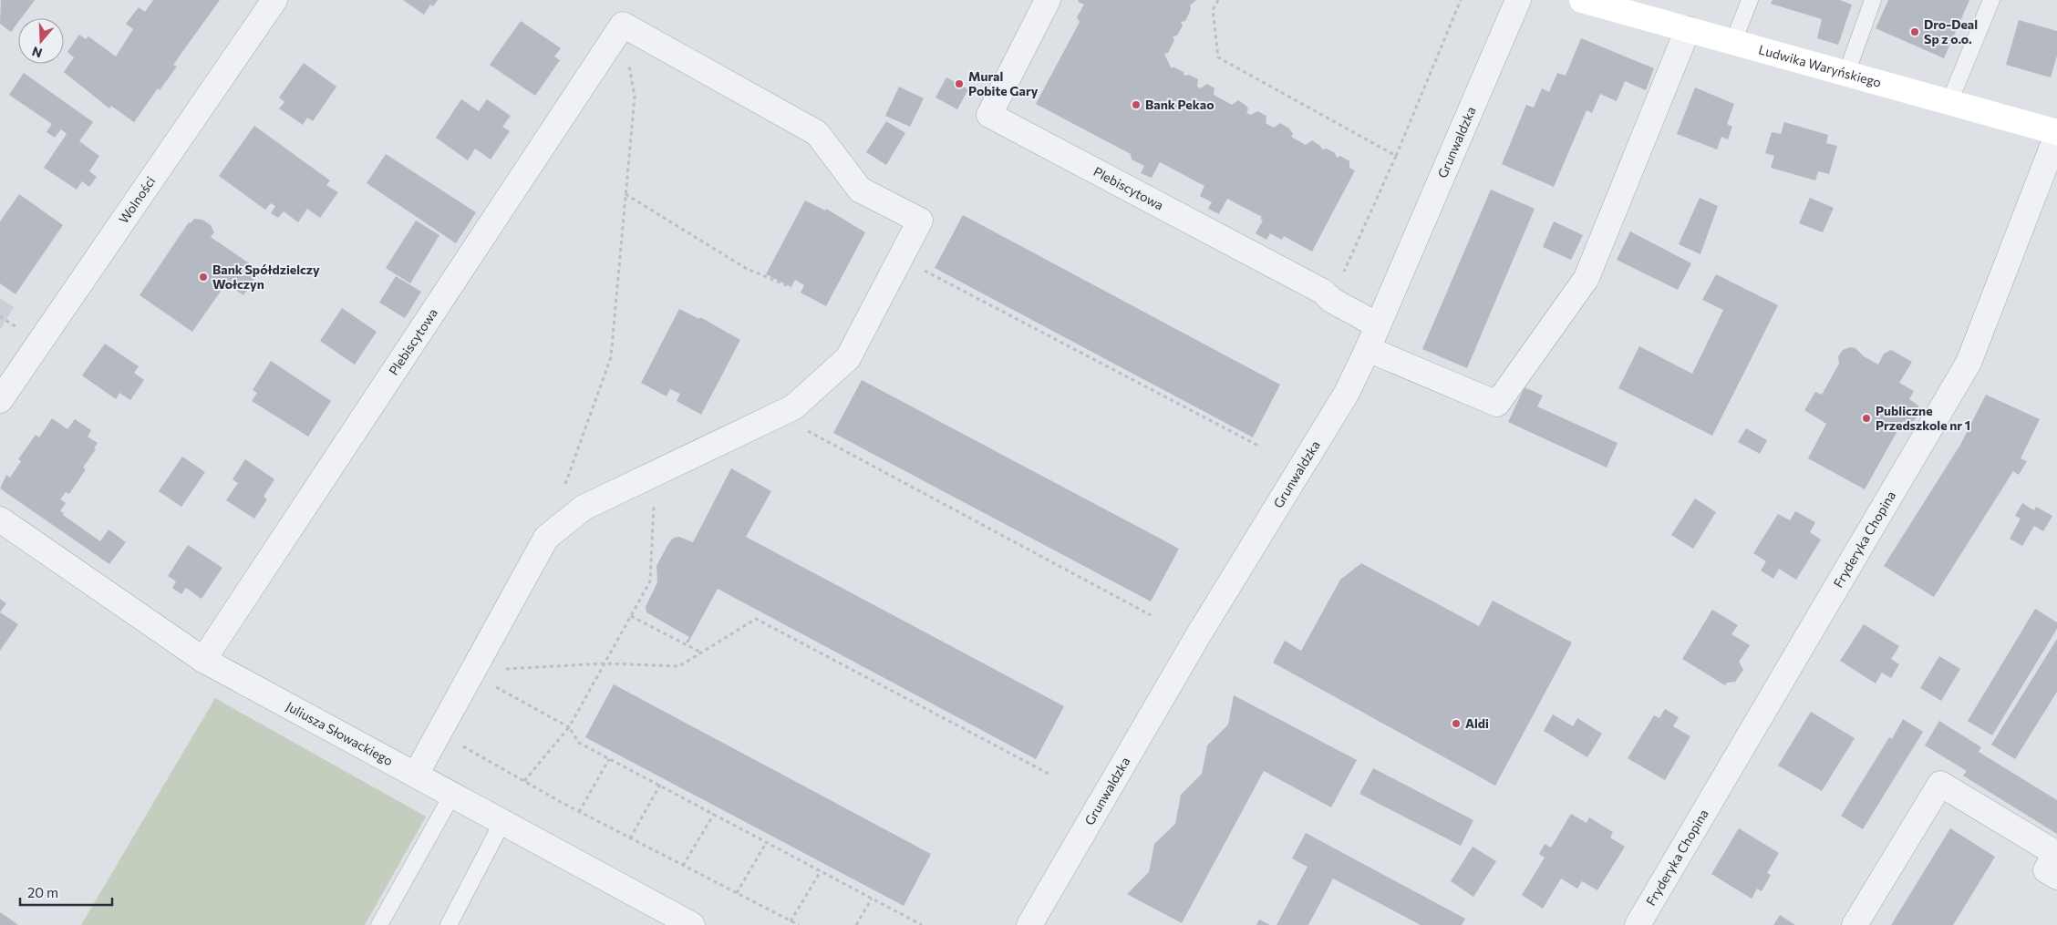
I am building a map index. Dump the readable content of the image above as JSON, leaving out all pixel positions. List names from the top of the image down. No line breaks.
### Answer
{"streets":{"street":["Ludwika Waryńskiego","Grunwaldzka","Plebiscytowa","Wolności","Fryderyka Chopina","Juliusza Słowackiego"]},"crossings":[["Ludwika Waryńskiego","Fryderyka Chopina"],["Grunwaldzka","Plebiscytowa"],["Plebiscytowa","Juliusza Słowackiego"]],"places":["Dro-Deal Sp z o.o.","Mural Pobite Gary","Bank Pekao","Bank Spółdzielczy Wołczyn","Publiczne Przedszkole nr 1","Aldi"],"scale_bar":"20 m","north":"bottom"}
